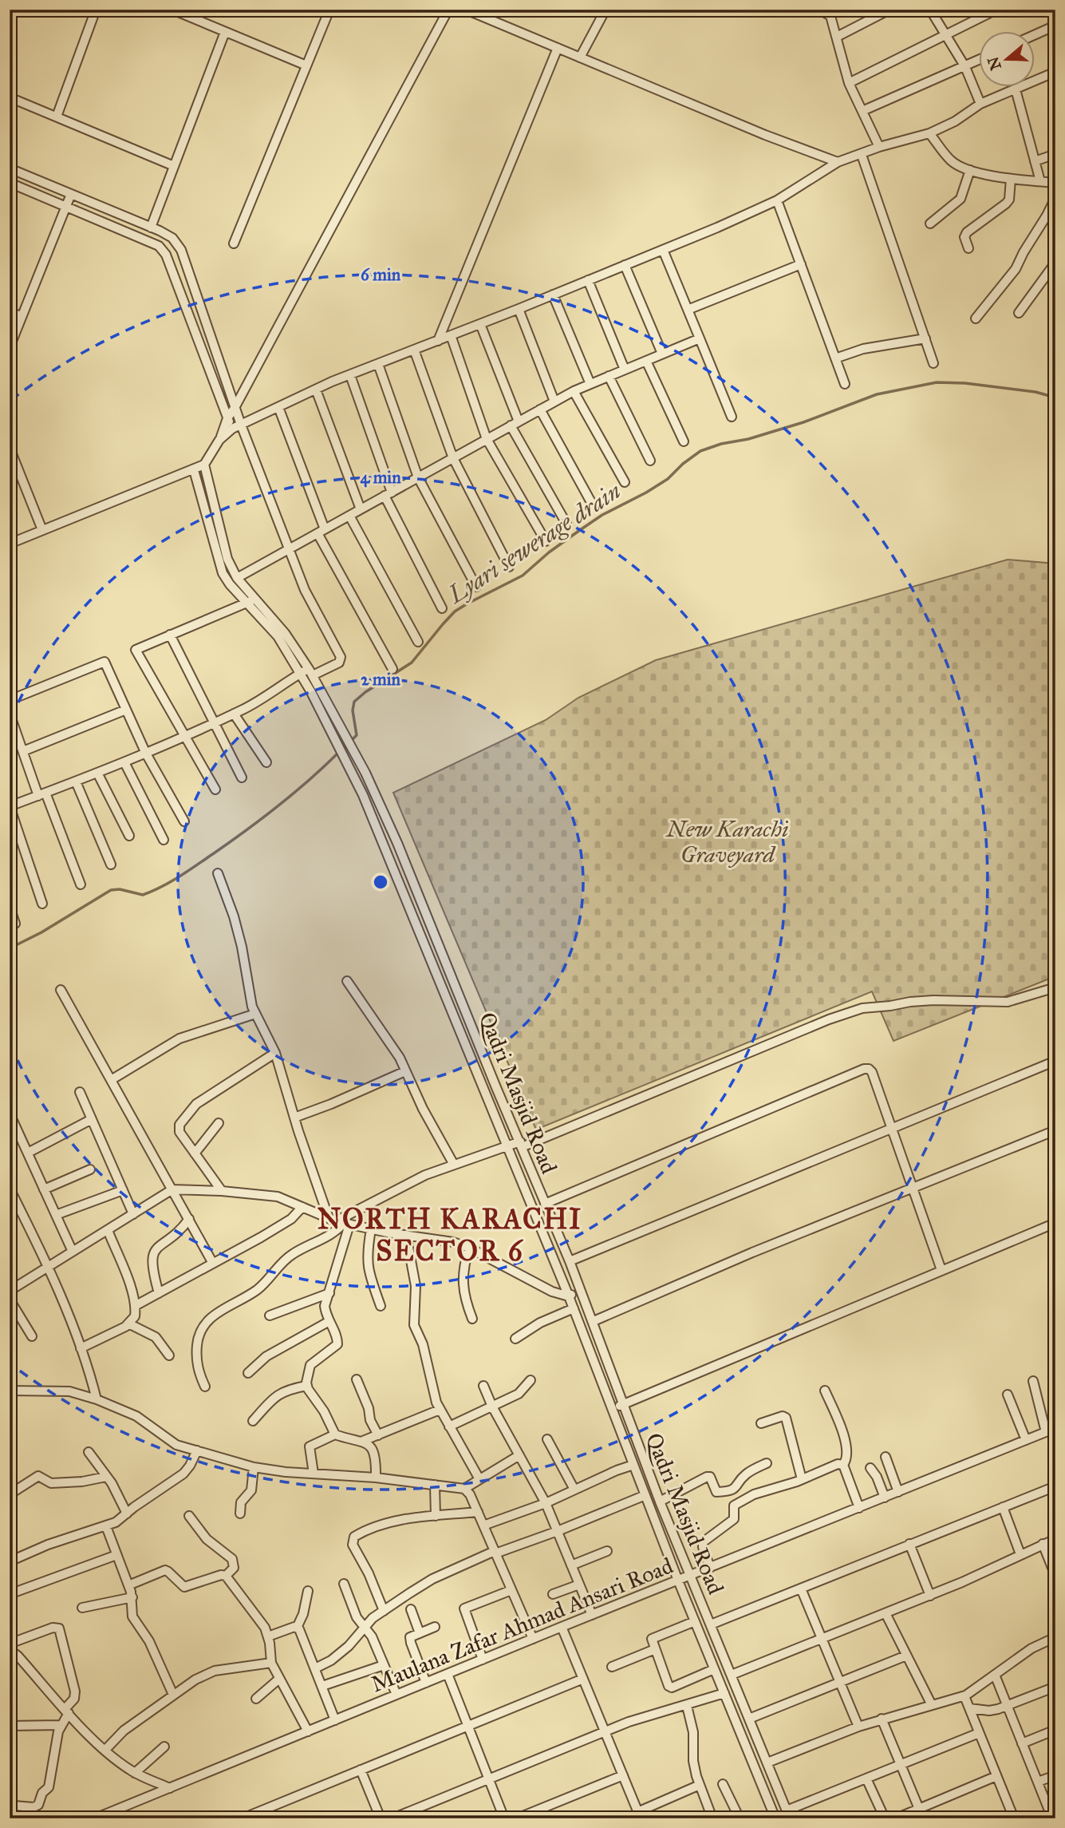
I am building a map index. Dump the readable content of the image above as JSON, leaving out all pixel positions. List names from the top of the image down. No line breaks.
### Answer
{"streets":{"street":["Qadri Masjid Road","Maulana Zafar Ahmad Ansari Road"]},"crossings":[["Qadri Masjid Road","Maulana Zafar Ahmad Ansari Road"]],"districts":["NORTH KARACHI SECTOR 6"],"water":["Lyari sewerage drain"],"parks":["New Karachi Graveyard"],"north":"left","rings":["6 min","4 min","2 min"]}
